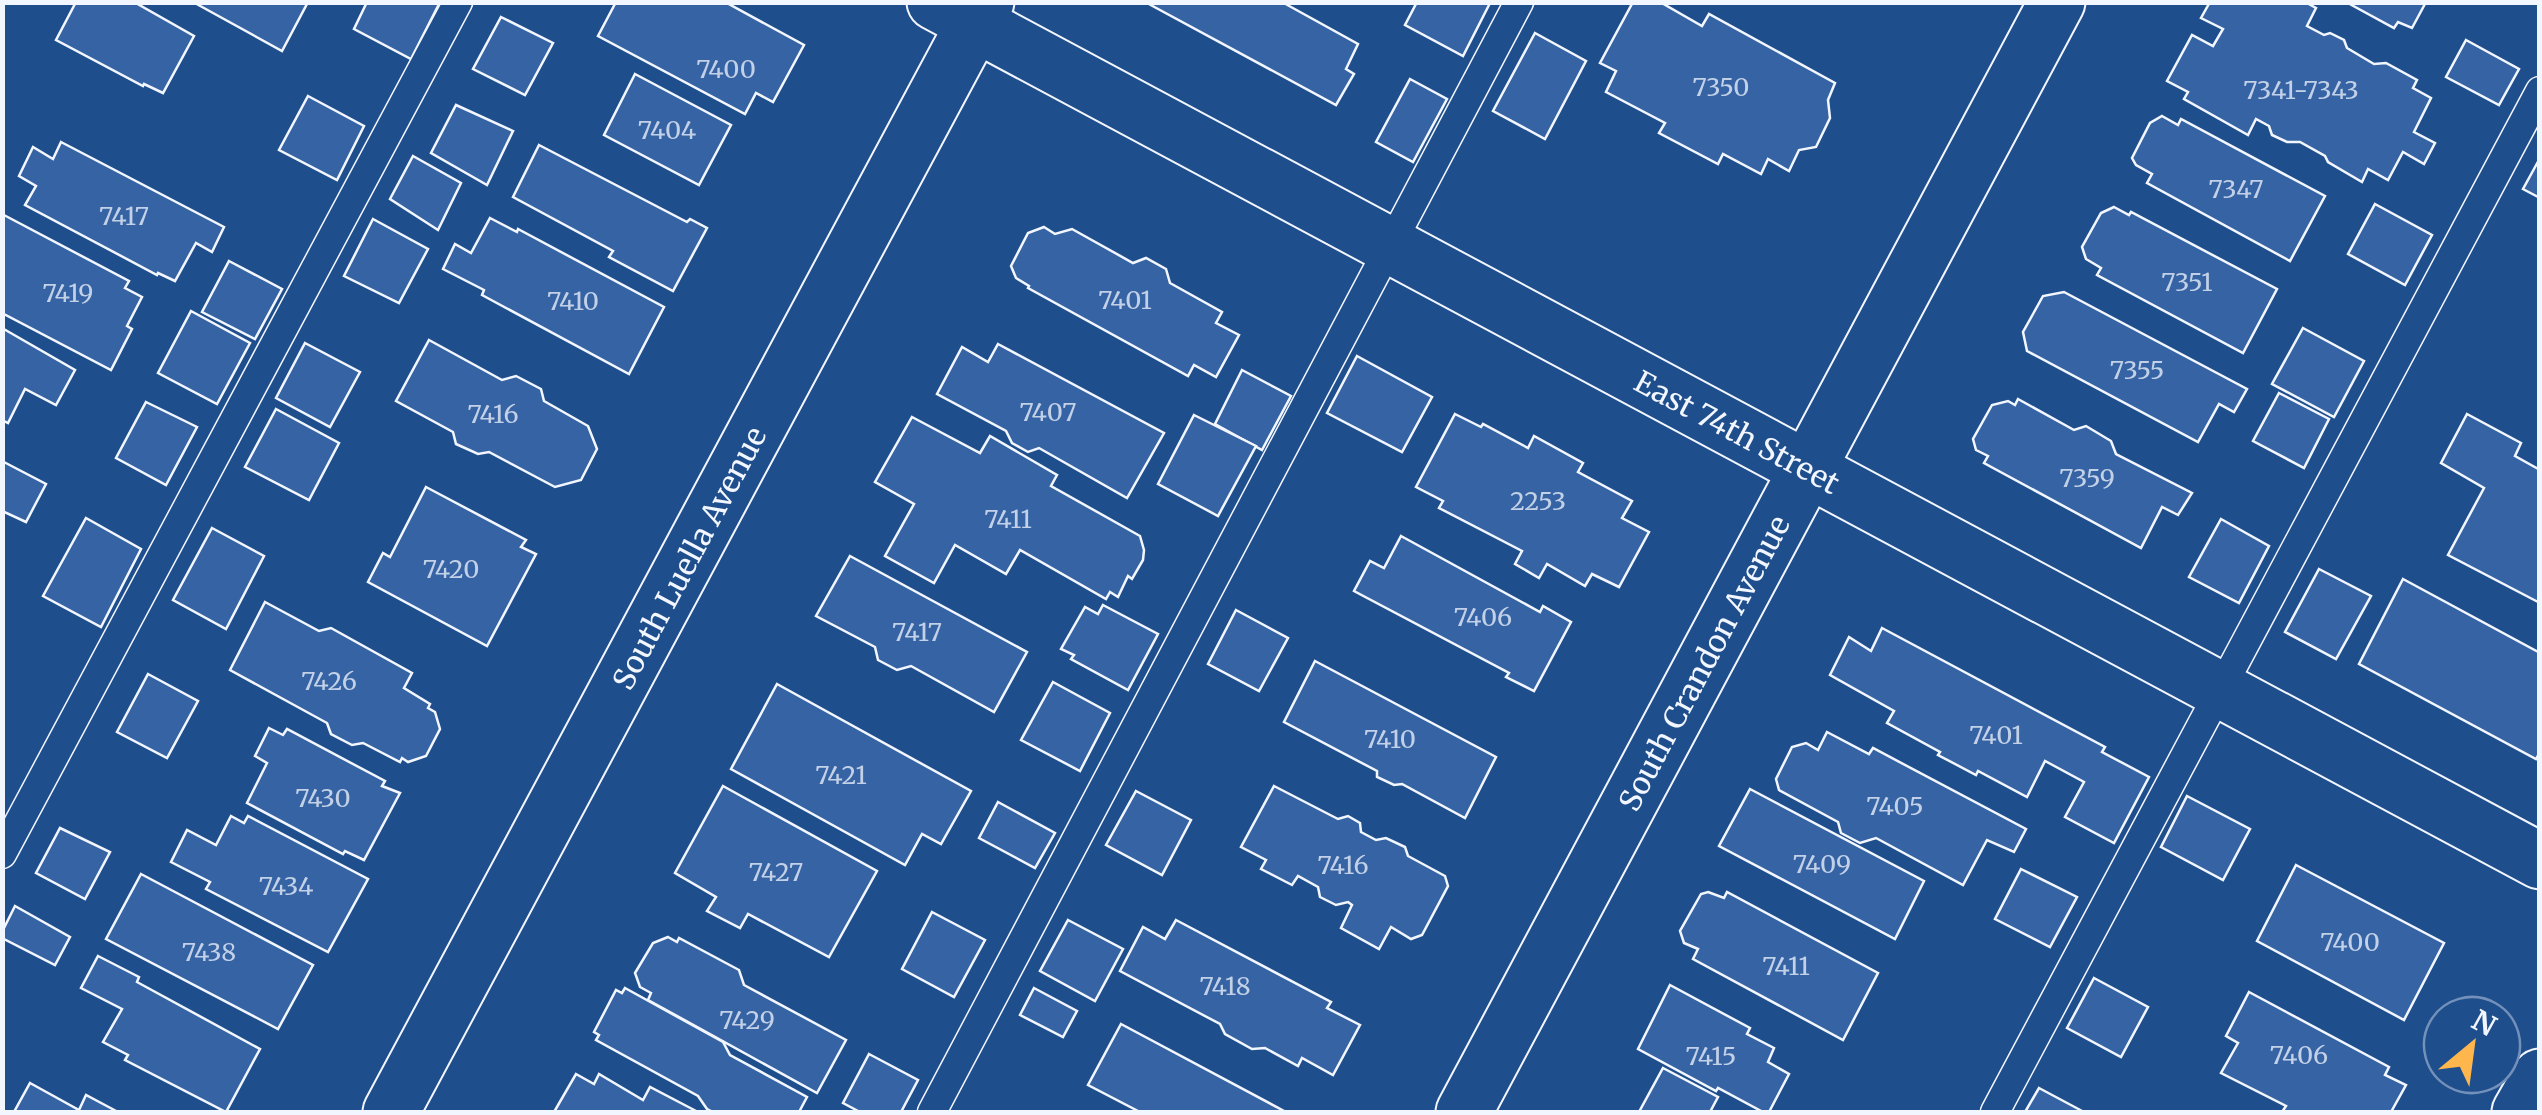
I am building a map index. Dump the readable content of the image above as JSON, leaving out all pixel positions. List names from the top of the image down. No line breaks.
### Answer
{"streets":{"street":["East 74th Street","South Luella Avenue","South Crandon Avenue"]},"crossings":[["East 74th Street","South Luella Avenue"],["East 74th Street","South Crandon Avenue"]],"house_numbers":["7400","7350","7341-7343","7404","7347","7417","7351","7419","7401","7410","7355","7407","7416","7359","2253","7411","7420","7406","7417","7426","7401","7410","7421","7430","7405","7409","7416","7427","7434","7400","7438","7411","7418","7429","7406","7415"],"north":"top right"}
